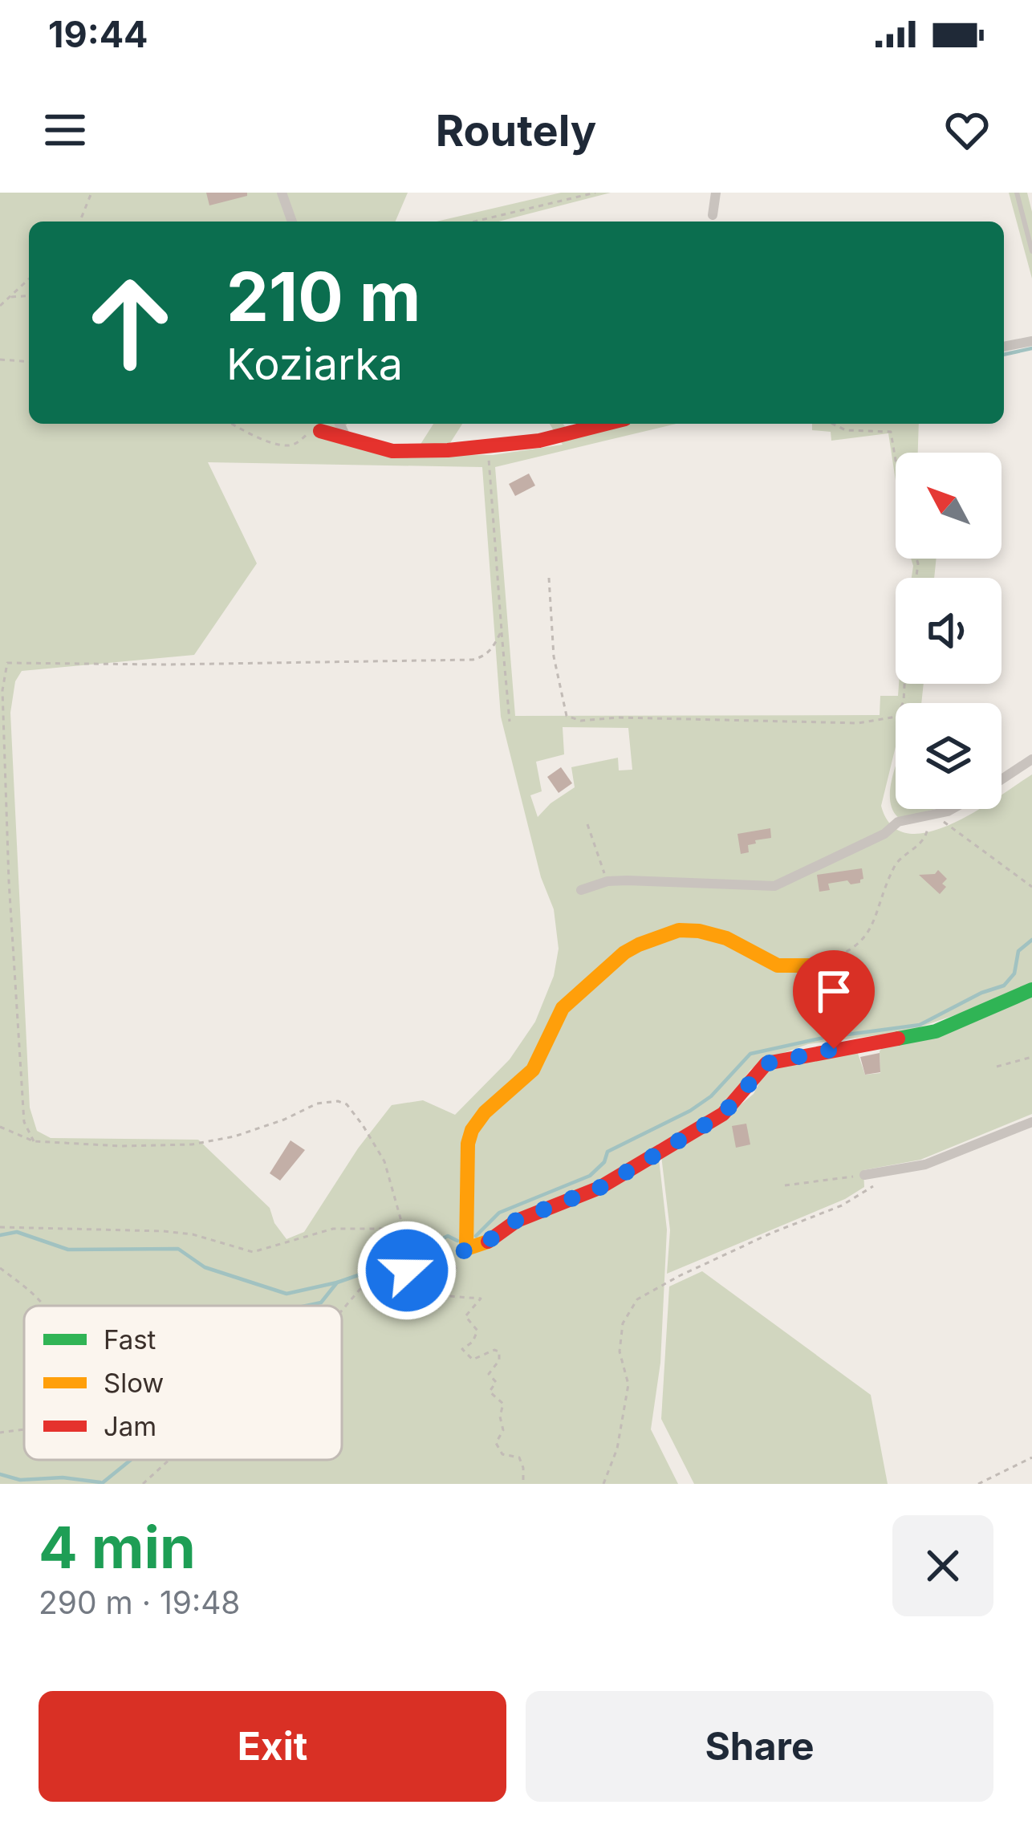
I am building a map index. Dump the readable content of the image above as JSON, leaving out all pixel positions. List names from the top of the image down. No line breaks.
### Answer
{"legend":["Fast","Slow","Jam"],"north":"top left","page":{"status":"19:44","header":"Routely","turn":["210 m","Koziarka"],"heading":["4 min","290 m · 19:48"],"buttons":["Exit","Share"]}}
